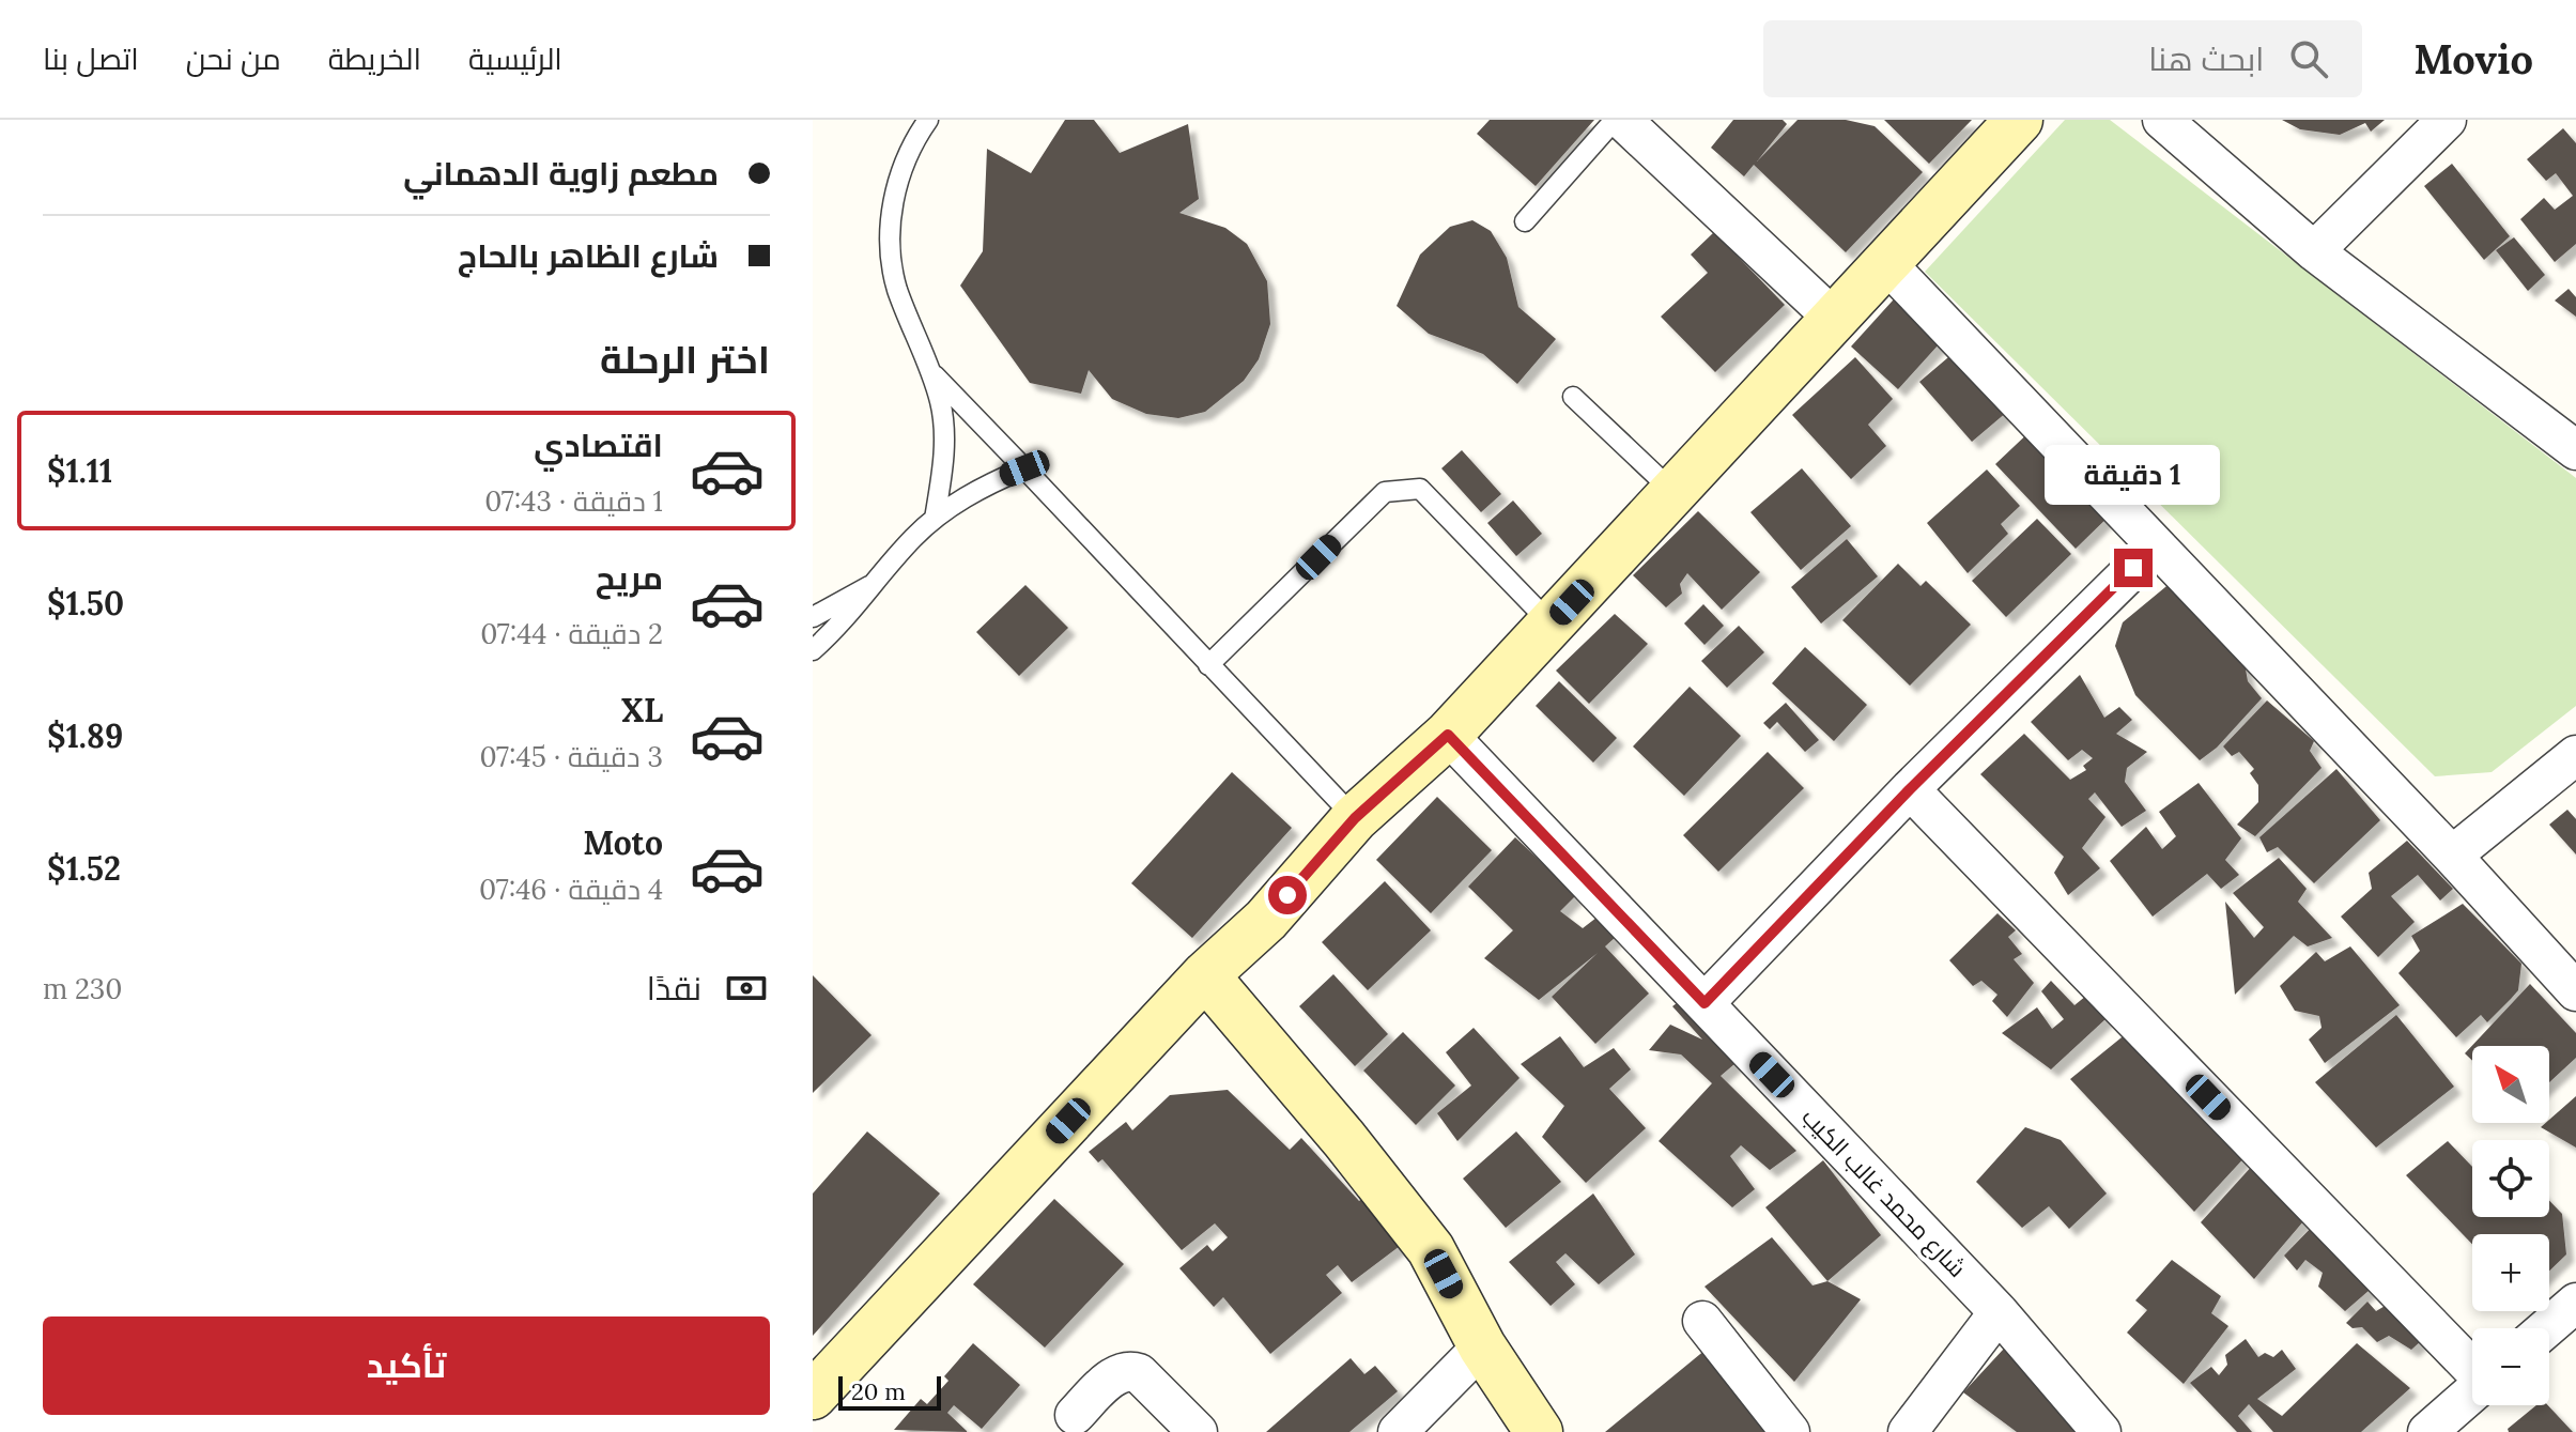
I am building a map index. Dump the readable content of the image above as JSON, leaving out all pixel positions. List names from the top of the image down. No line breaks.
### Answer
{"streets":{"street":["شارع محمد غالب الكيب"]},"scale_bar":"20 m","north":"top left","page":{"header":"Movio","search":"ابحث هنا","nav":["الرئيسية","الخريطة","من نحن","اتصل بنا"],"banner":["مطعم زاوية الدهماني","شارع الظاهر بالحاج"],"heading":"اختر الرحلة","list":[{"name":"اقتصادي","note":"1 دقيقة · 07:43","value":"$1.11"},{"name":"مريح","note":"2 دقيقة · 07:44","value":"$1.50"},{"name":"XL","note":"3 دقيقة · 07:45","value":"$1.89"},{"name":"Moto","note":"4 دقيقة · 07:46","value":"$1.52"}],"bubble":"1 دقيقة","pay":["نقدًا","230 m"],"map_buttons":["+","−"],"buttons":"تأكيد","scale":"20 m"}}
